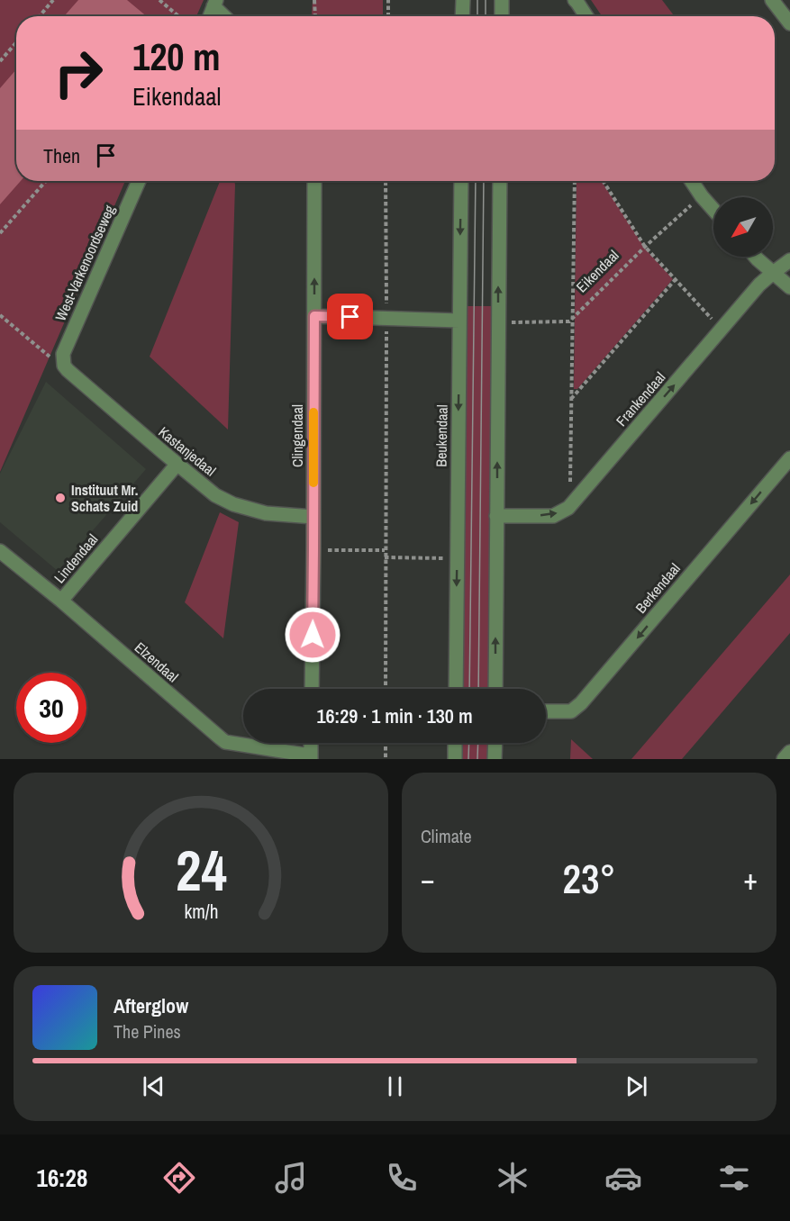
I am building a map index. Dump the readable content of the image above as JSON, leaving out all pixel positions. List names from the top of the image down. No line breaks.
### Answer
{"streets":{"street":["West-Varkenoordseweg","Frankendaal","Clingendaal","Beukendaal","Kastanjedaal","Lindendaal","Berkendaal","Elzendaal"],"path":["Eikendaal"]},"crossings":[["West-Varkenoordseweg","Kastanjedaal"],["Clingendaal","Kastanjedaal"],["Kastanjedaal","Lindendaal"],["Lindendaal","Elzendaal"]],"one_way":["Frankendaal","Berkendaal"],"places":["Instituut Mr. Schats Zuid"],"north":"bottom left","page":{"turn":["120 m","Eikendaal"],"then":"Then","limit":"30","trip":"16:29 · 1 min · 130 m","tile":"Climate","heat":["−","23°","+"],"song":["Afterglow","The Pines"],"tabs":"16:28","gauge":["24","km/h"]}}
